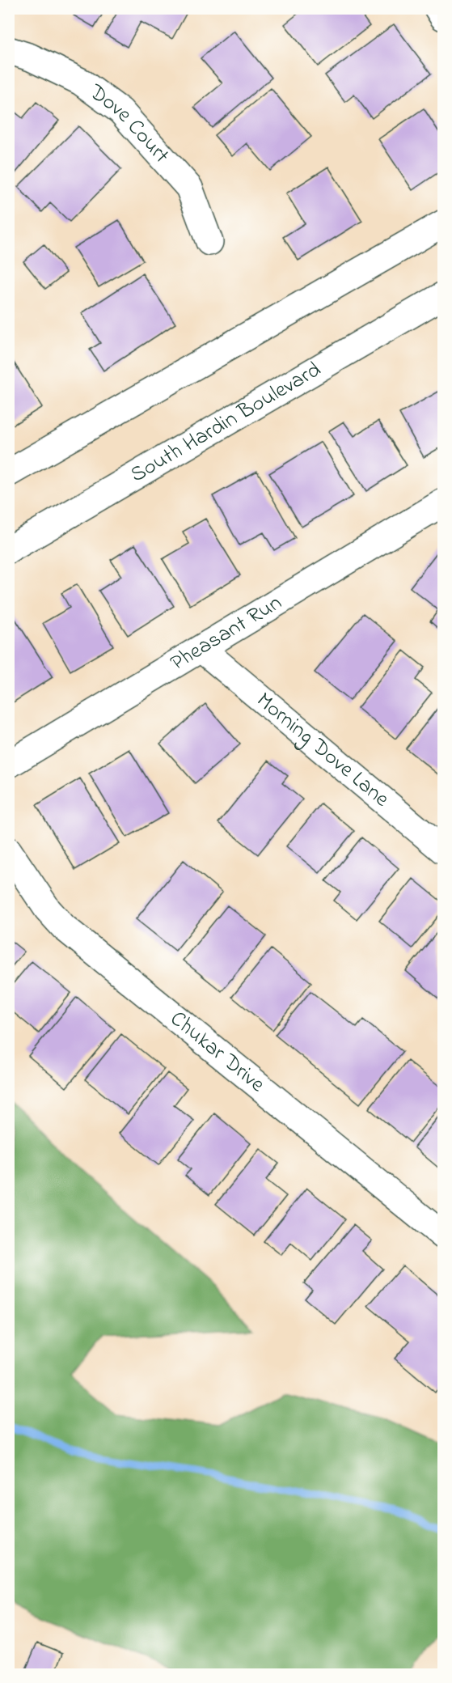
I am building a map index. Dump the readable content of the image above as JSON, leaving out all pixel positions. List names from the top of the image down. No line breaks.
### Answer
{"streets":{"street":["Dove Court","South Hardin Boulevard","Pheasant Run","Morning Dove Lane","Chukar Drive"]},"crossings":[["Pheasant Run","Morning Dove Lane"]]}
